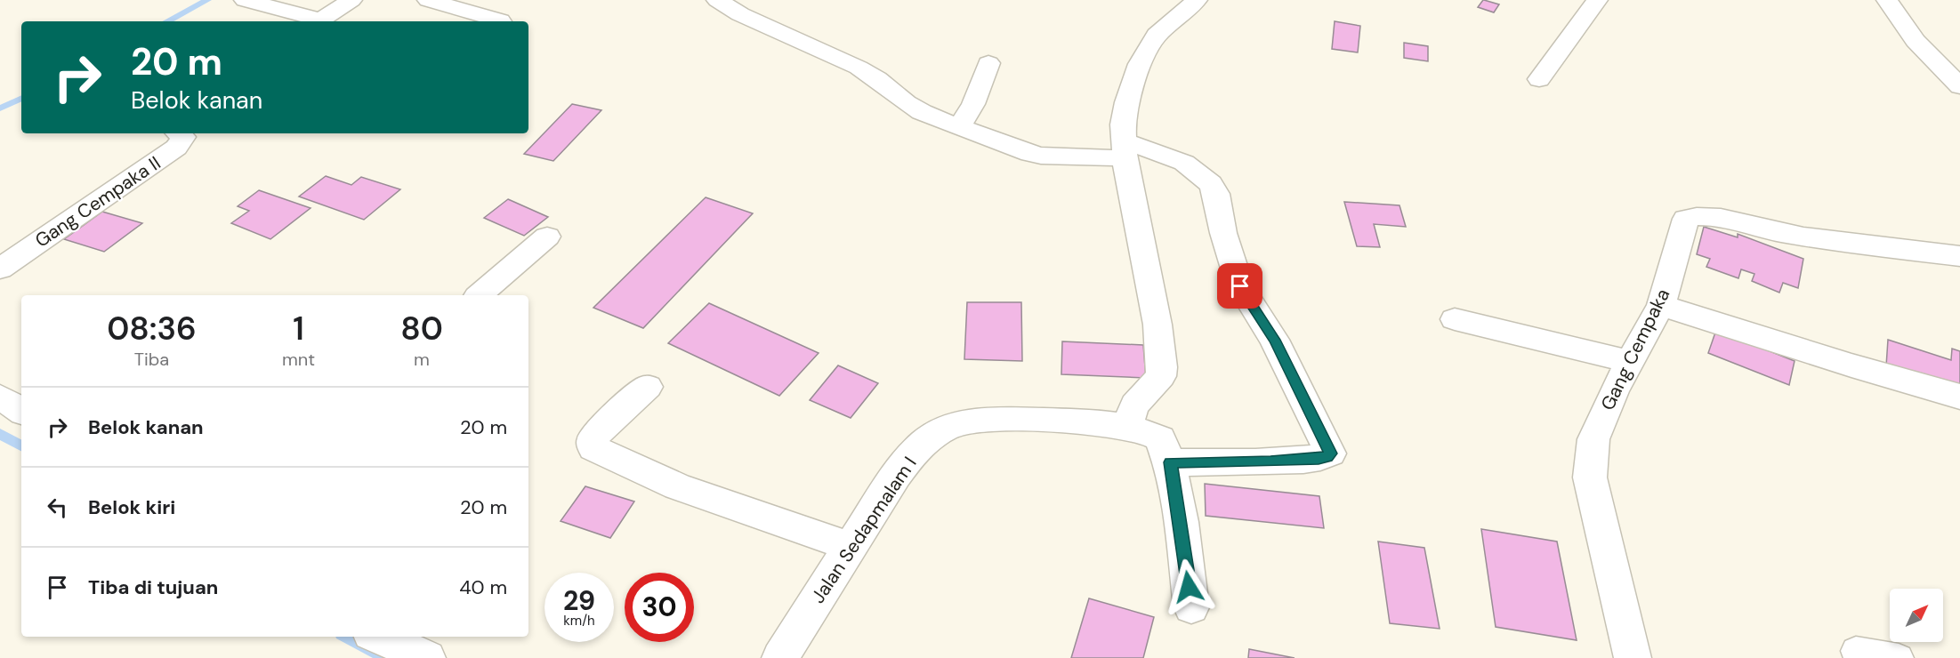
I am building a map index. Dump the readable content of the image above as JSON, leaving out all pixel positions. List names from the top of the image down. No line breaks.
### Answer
{"streets":{"street":["Gang Cempaka II","Gang Cempaka","Jalan Sedapmalam I"]},"north":"top right","page":{"turn":["20 m","Belok kanan"],"eta":["08:36","Tiba","1","mnt","80","m"],"list":[{"name":"Belok kanan","value":"20 m"},{"name":"Belok kiri","value":"20 m"},{"name":"Tiba di tujuan","value":"40 m"}],"speed":"29 km/h","limit":"30"}}
